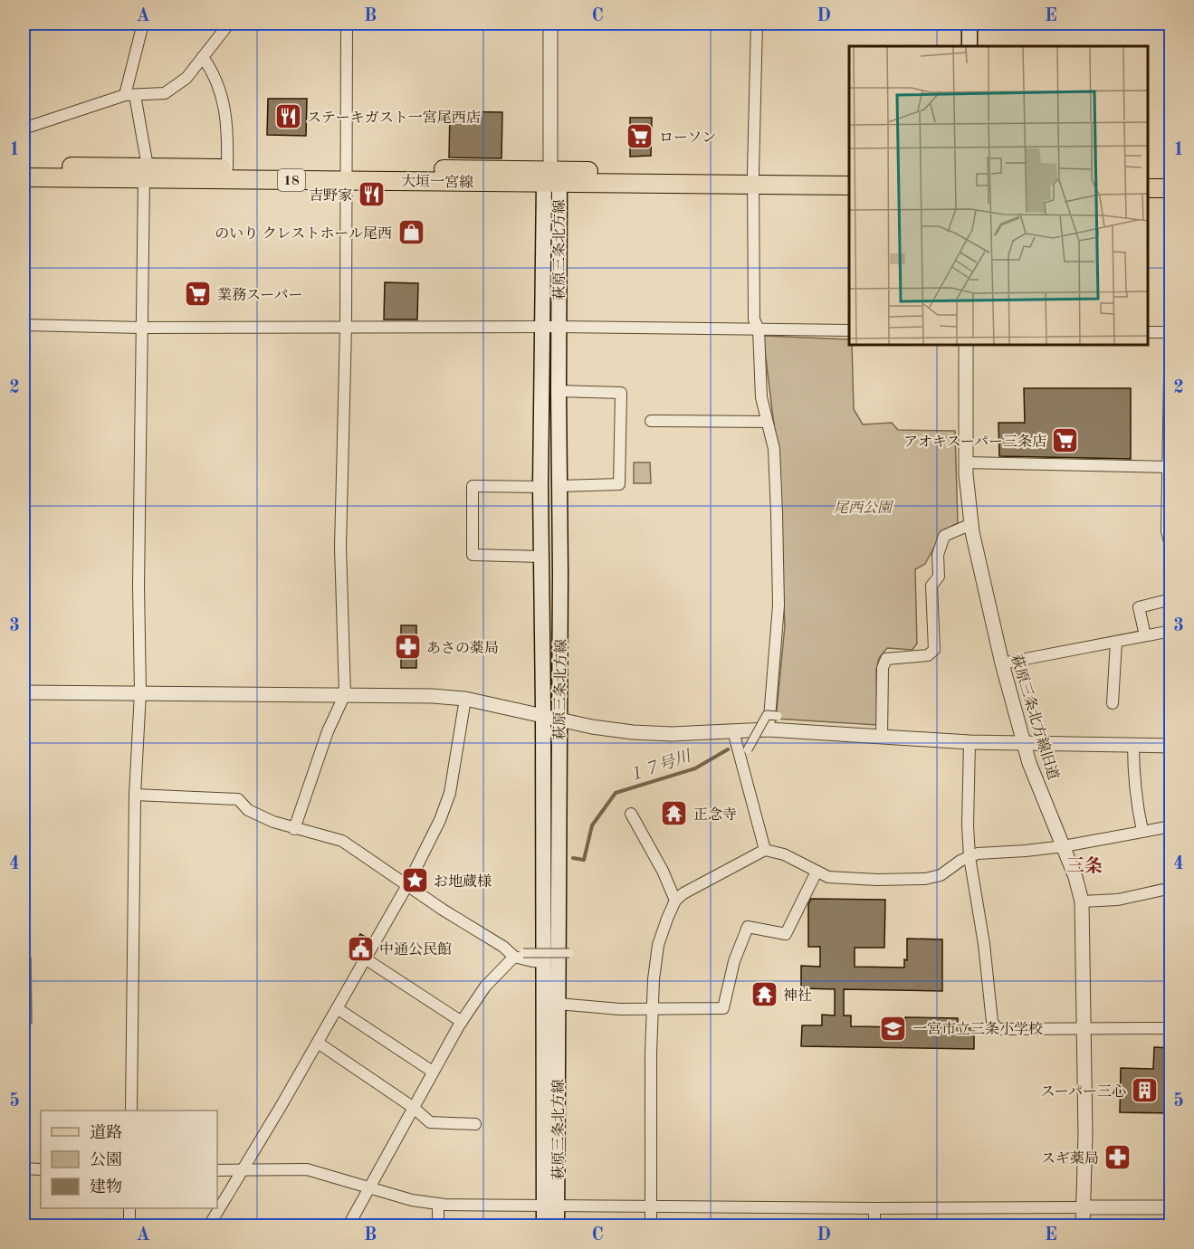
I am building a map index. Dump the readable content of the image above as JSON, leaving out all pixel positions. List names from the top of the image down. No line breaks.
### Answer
{"streets":{"main road":["18","大垣一宮線","萩原三条北方線"],"street":["萩原三条北方線旧道"]},"crossings":[["大垣一宮線","萩原三条北方線"]],"districts":["三条"],"water":["１７号川"],"parks":["尾西公園"],"places":{"restaurant":["ステーキガスト一宮尾西店","吉野家"],"supermarket":["ローソン","業務スーパー","アオキスーパー三条店"],"shop":["のいり クレストホール尾西"],"pharmacy":["あさの薬局","スギ薬局"],"temple":["正念寺","神社"],"place":["お地蔵様"],"public building":["中通公民館"],"school or university":["一宮市立三条小学校"],"building":["スーパー三心"]},"legend":["道路","公園","建物"],"grid":{"columns":["A","B","C","D","E"],"rows":["1","2","3","4","5"]}}
